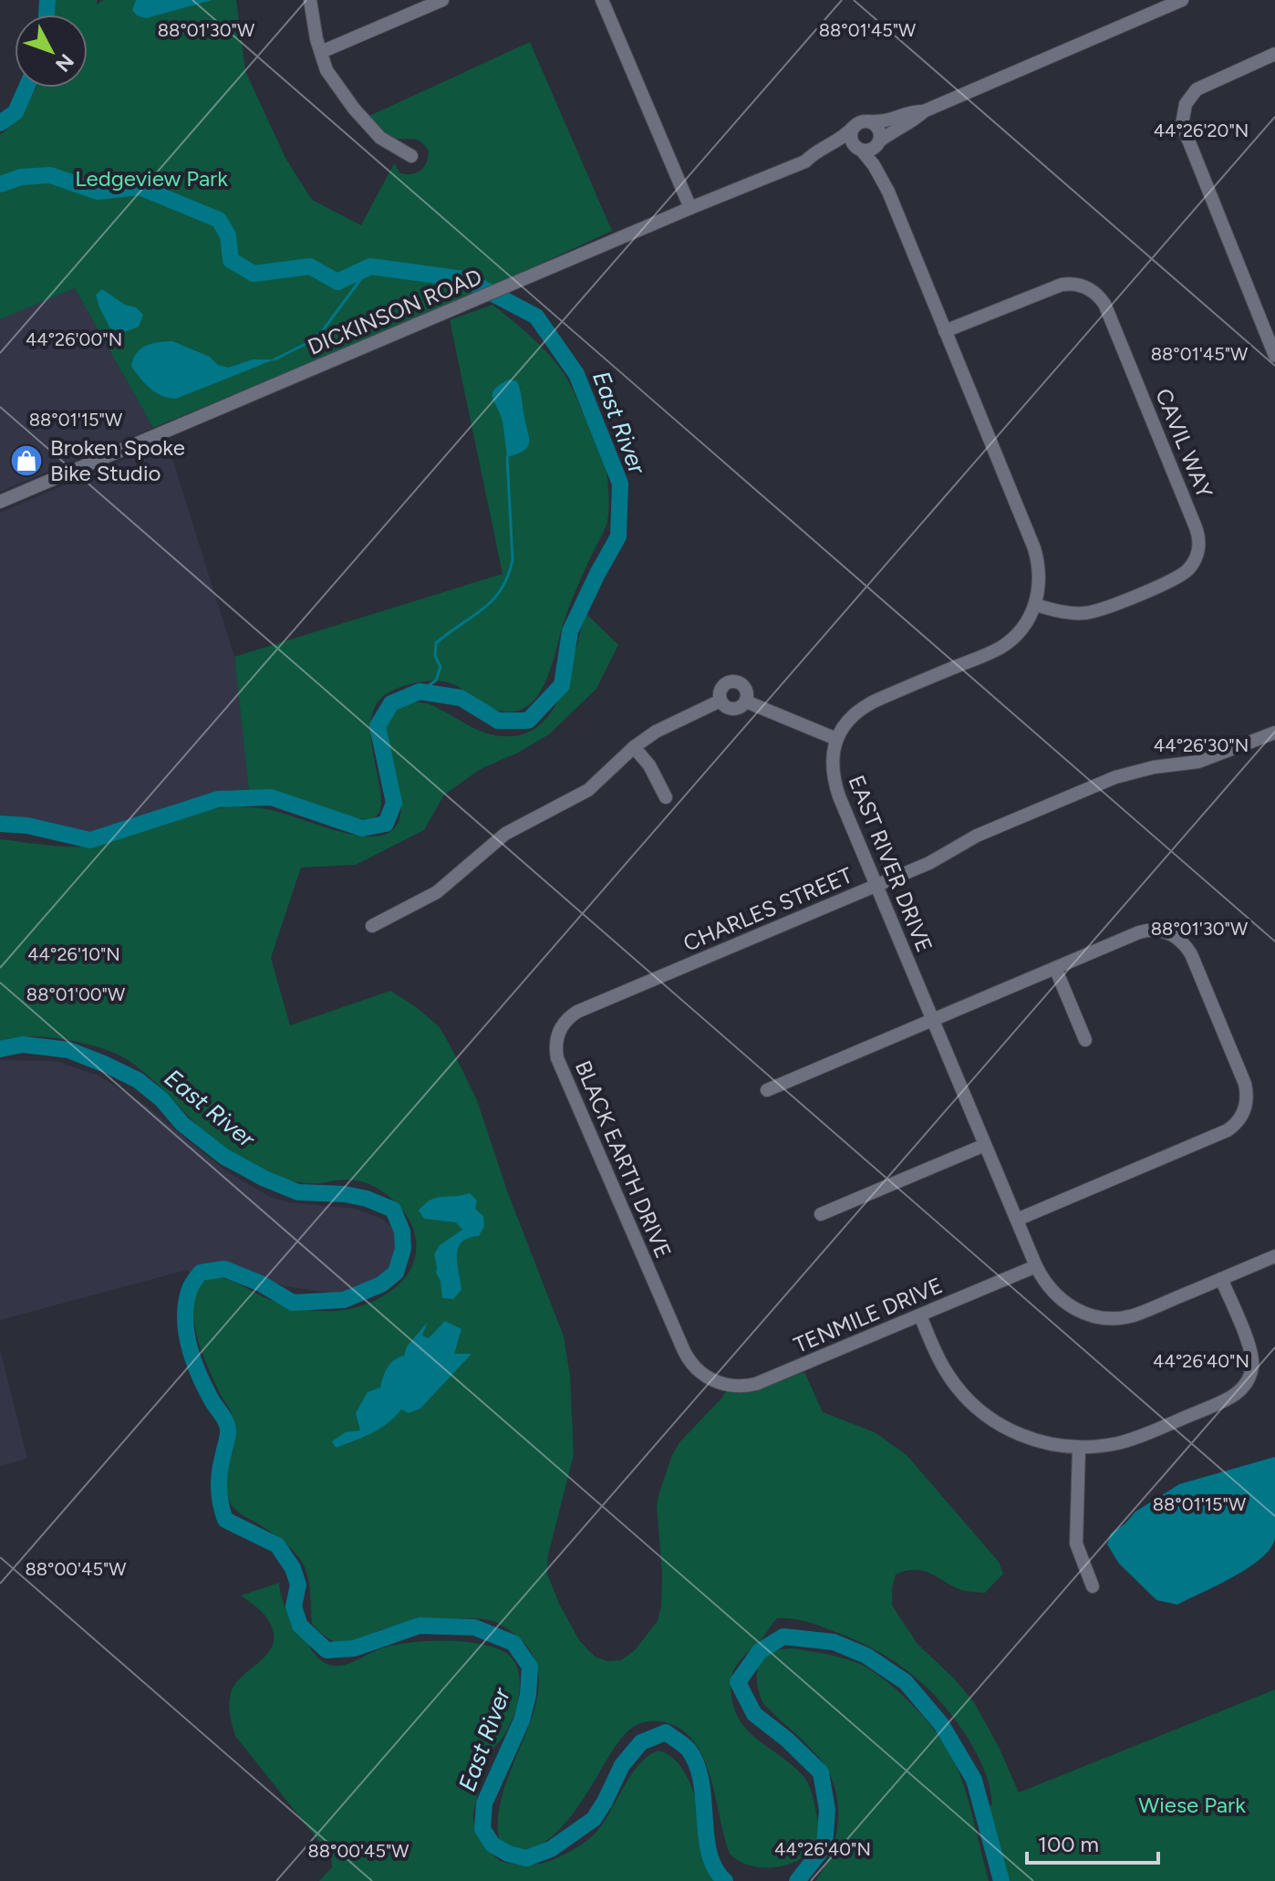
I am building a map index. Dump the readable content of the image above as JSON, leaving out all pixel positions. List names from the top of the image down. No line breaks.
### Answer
{"streets":{"street":["DICKINSON ROAD","CAVIL WAY","EAST RIVER DRIVE","CHARLES STREET","BLACK EARTH DRIVE","TENMILE DRIVE"]},"crossings":[["EAST RIVER DRIVE","CHARLES STREET"],["EAST RIVER DRIVE","TENMILE DRIVE"],["CHARLES STREET","BLACK EARTH DRIVE"],["BLACK EARTH DRIVE","TENMILE DRIVE"]],"water":["East River"],"parks":["Ledgeview Park","Wiese Park"],"places":{"shop":["Broken Spoke Bike Studio"]},"scale_bar":"100 m","north":"bottom right","coordinates":["88°01'30\"W","88°01'45\"W","44°26'20\"N","44°26'00\"N","88°01'15\"W","44°26'30\"N","44°26'10\"N","88°01'00\"W","44°26'40\"N","88°00'45\"W"]}
